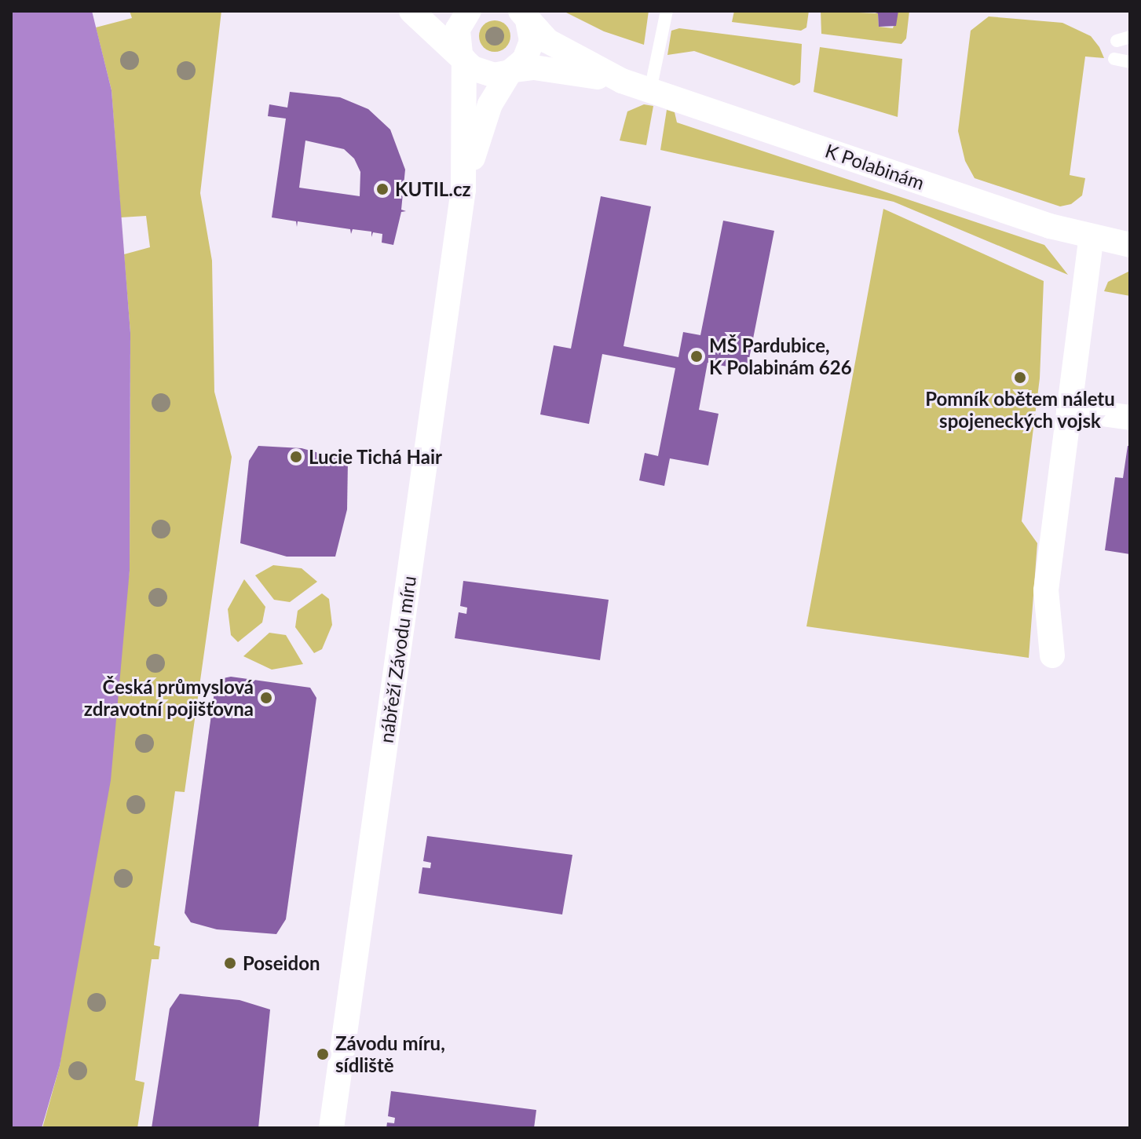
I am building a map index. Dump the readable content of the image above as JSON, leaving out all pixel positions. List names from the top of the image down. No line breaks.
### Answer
{"streets":{"street":["K Polabinám","nábřeží Závodu míru"]},"crossings":[["K Polabinám","nábřeží Závodu míru"]],"places":["KUTIL.cz","MŠ Pardubice, K Polabinám 626","Pomník obětem náletu spojeneckých vojsk","Lucie Tichá Hair","Česká průmyslová zdravotní pojišťovna","Poseidon","Závodu míru, sídliště"]}
